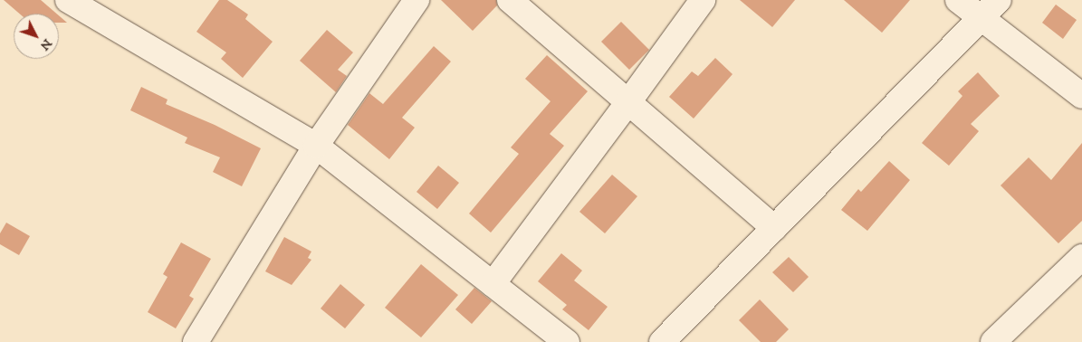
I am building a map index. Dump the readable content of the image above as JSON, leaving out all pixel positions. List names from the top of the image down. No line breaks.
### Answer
{"north":"bottom right"}
